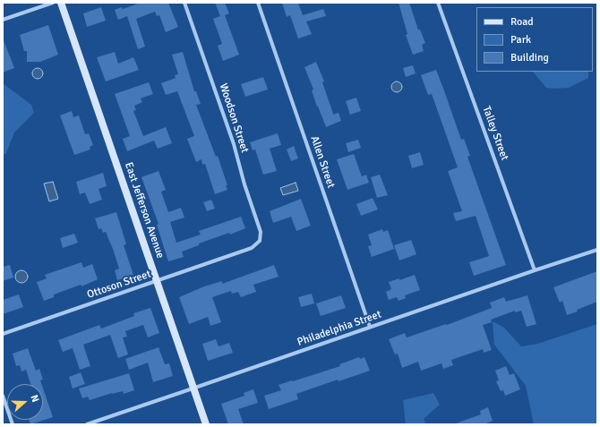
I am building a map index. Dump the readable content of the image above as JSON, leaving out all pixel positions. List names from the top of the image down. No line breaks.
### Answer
{"streets":{"street":["Woodson Street","Talley Street","Allen Street","East Jefferson Avenue","Ottoson Street","Philadelphia Street"]},"crossings":[["Woodson Street","Ottoson Street"],["Talley Street","Philadelphia Street"],["Allen Street","Philadelphia Street"],["East Jefferson Avenue","Ottoson Street"],["East Jefferson Avenue","Philadelphia Street"]],"legend":["Road","Park","Building"],"north":"right"}
